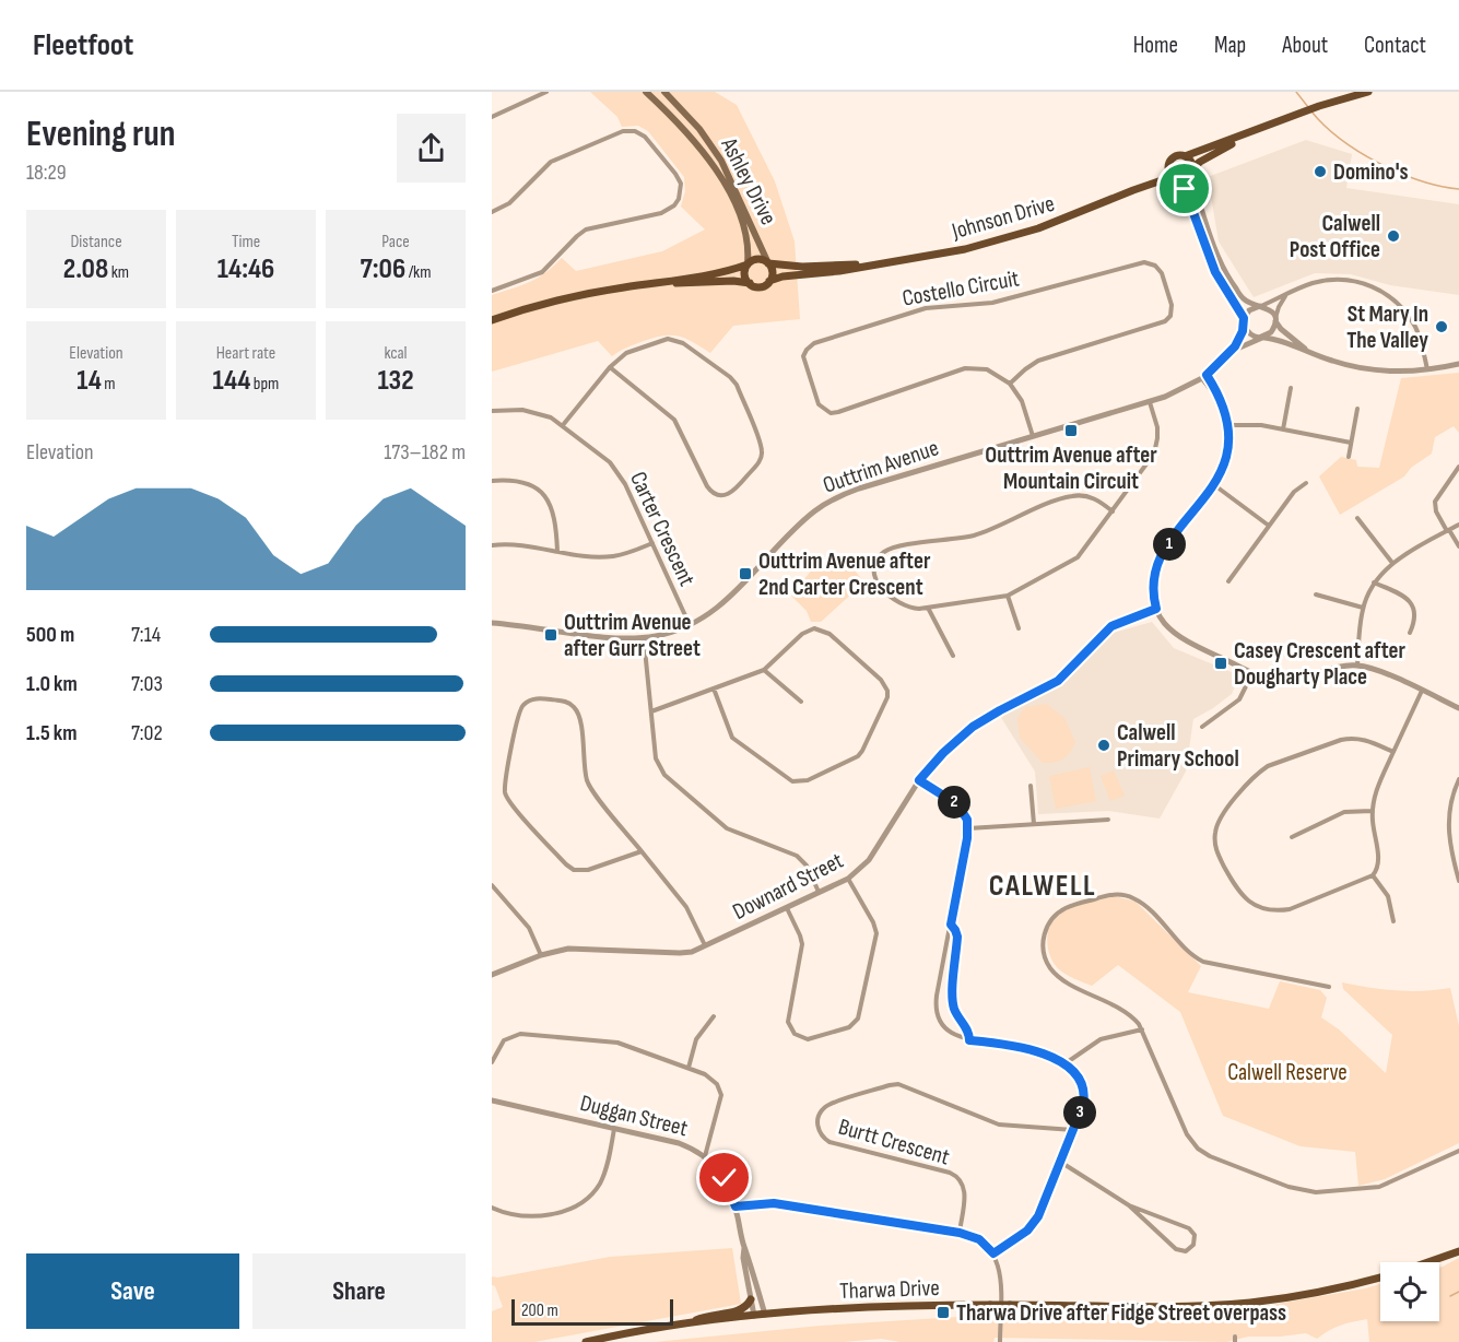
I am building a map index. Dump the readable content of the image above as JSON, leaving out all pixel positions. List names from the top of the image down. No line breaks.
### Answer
{"streets":{"main road":["Ashley Drive","Johnson Drive","Tharwa Drive"],"street":["Costello Circuit","Outtrim Avenue","Carter Crescent","Downard Street","Duggan Street","Burtt Crescent"]},"crossings":[["Ashley Drive","Johnson Drive"],["Outtrim Avenue","Carter Crescent"],["Duggan Street","Tharwa Drive"]],"districts":["CALWELL"],"parks":["Calwell Reserve"],"places":{"other":["Domino's","Calwell Post Office","St Mary In The Valley","Calwell Primary School"],"transit":["Outtrim Avenue after Mountain Circuit","Outtrim Avenue after 2nd Carter Crescent","Outtrim Avenue after Gurr Street","Casey Crescent after Dougharty Place","Tharwa Drive after Fidge Street overpass"]},"scale_bar":"200 m","page":{"header":"Fleetfoot","nav":["Home","Map","About","Contact"],"heading":["Evening run","18:29"],"stats":[["Distance","2.08 km"],["Time","14:46"],["Pace","7:06 /km"],["Elevation","14 m"],["Heart rate","144 bpm"],["kcal","132"]],"chart":["Elevation","173–182 m"],"pins":["1","2","3"],"list":[{"name":"500 m","note":"7:14"},{"name":"1.0 km","note":"7:03"},{"name":"1.5 km","note":"7:02"}],"buttons":["Save","Share"],"scale":"200 m"}}
